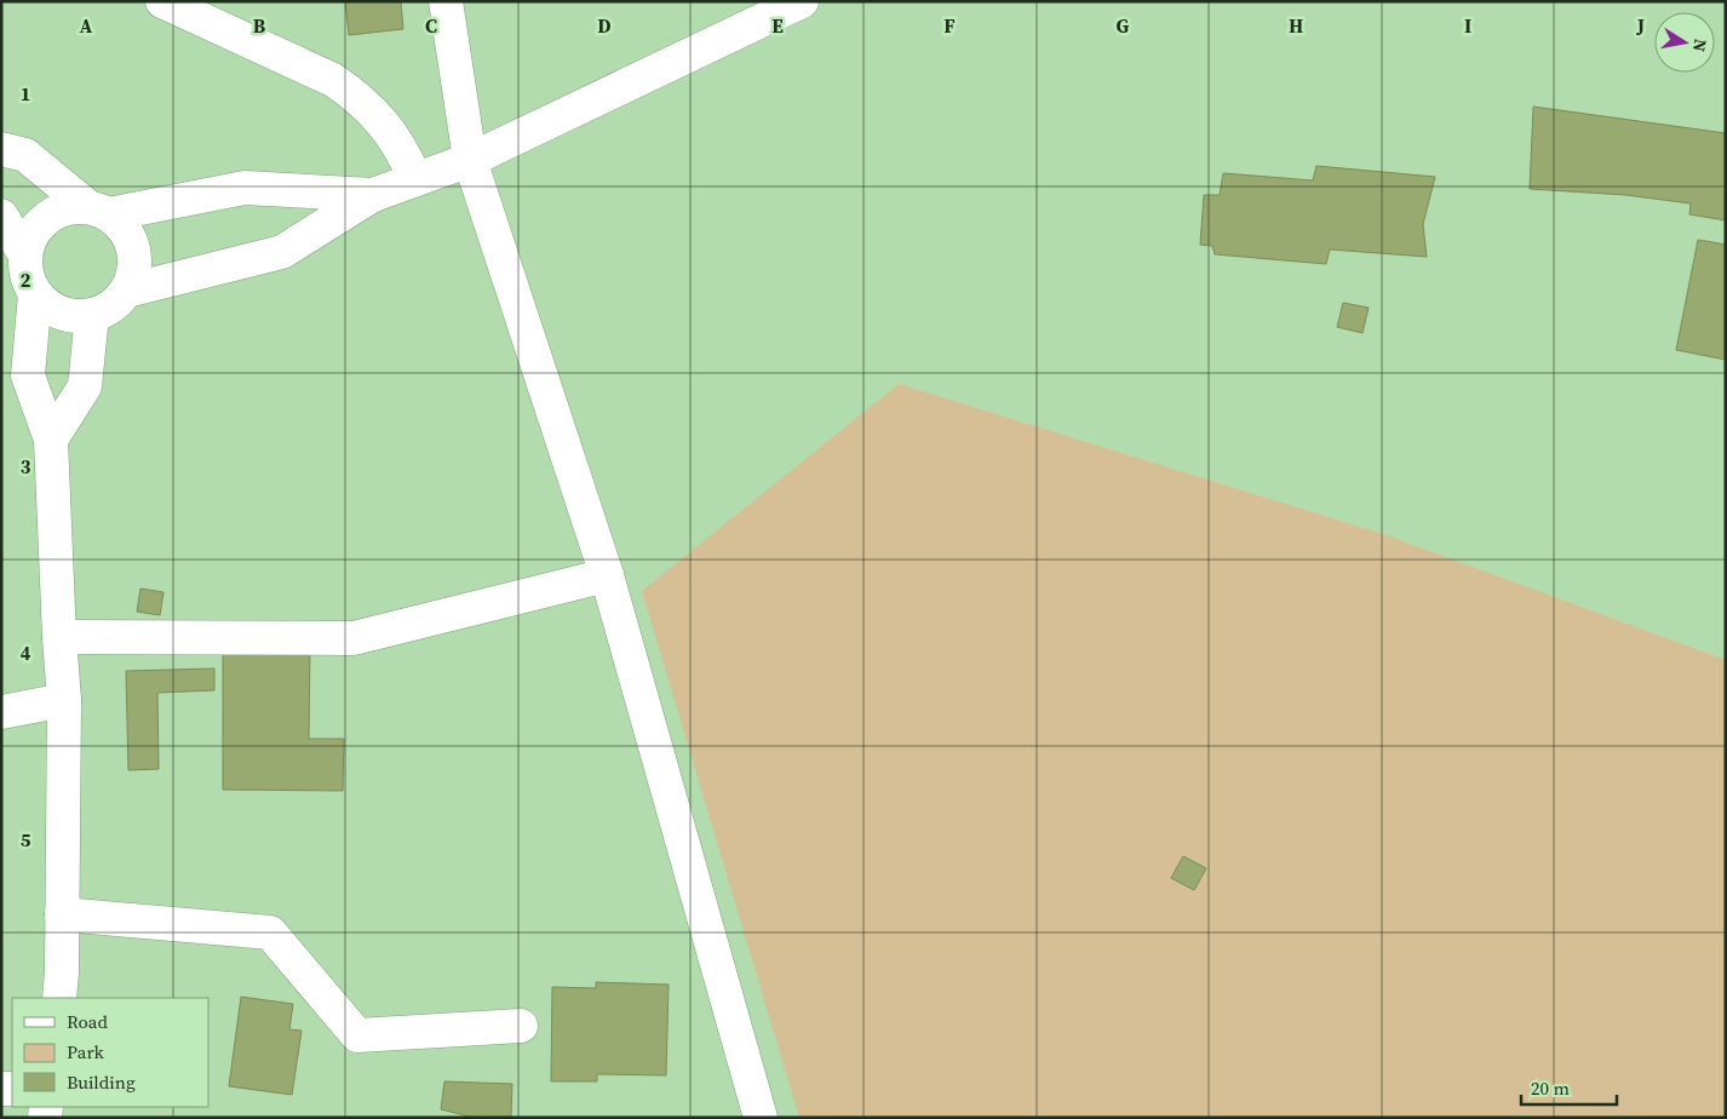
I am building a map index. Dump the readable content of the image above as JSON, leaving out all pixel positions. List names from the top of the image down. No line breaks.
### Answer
{"legend":["Road","Park","Building"],"scale_bar":"20 m","north":"right","grid":{"columns":["A","B","C","D","E","F","G","H","I","J"],"rows":["1","2","3","4","5"]}}
